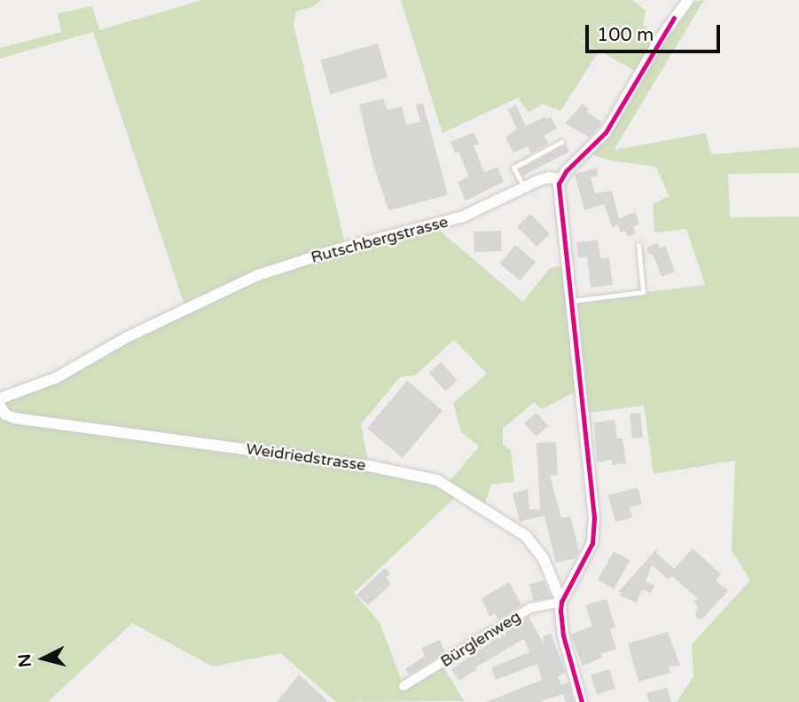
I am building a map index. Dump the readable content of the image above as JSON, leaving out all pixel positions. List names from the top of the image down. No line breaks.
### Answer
{"streets":{"street":["Rutschbergstrasse","Weidriedstrasse","Bürglenweg"]},"crossings":[["Weidriedstrasse","Bürglenweg"]],"scale_bar":"100 m","north":"left"}
